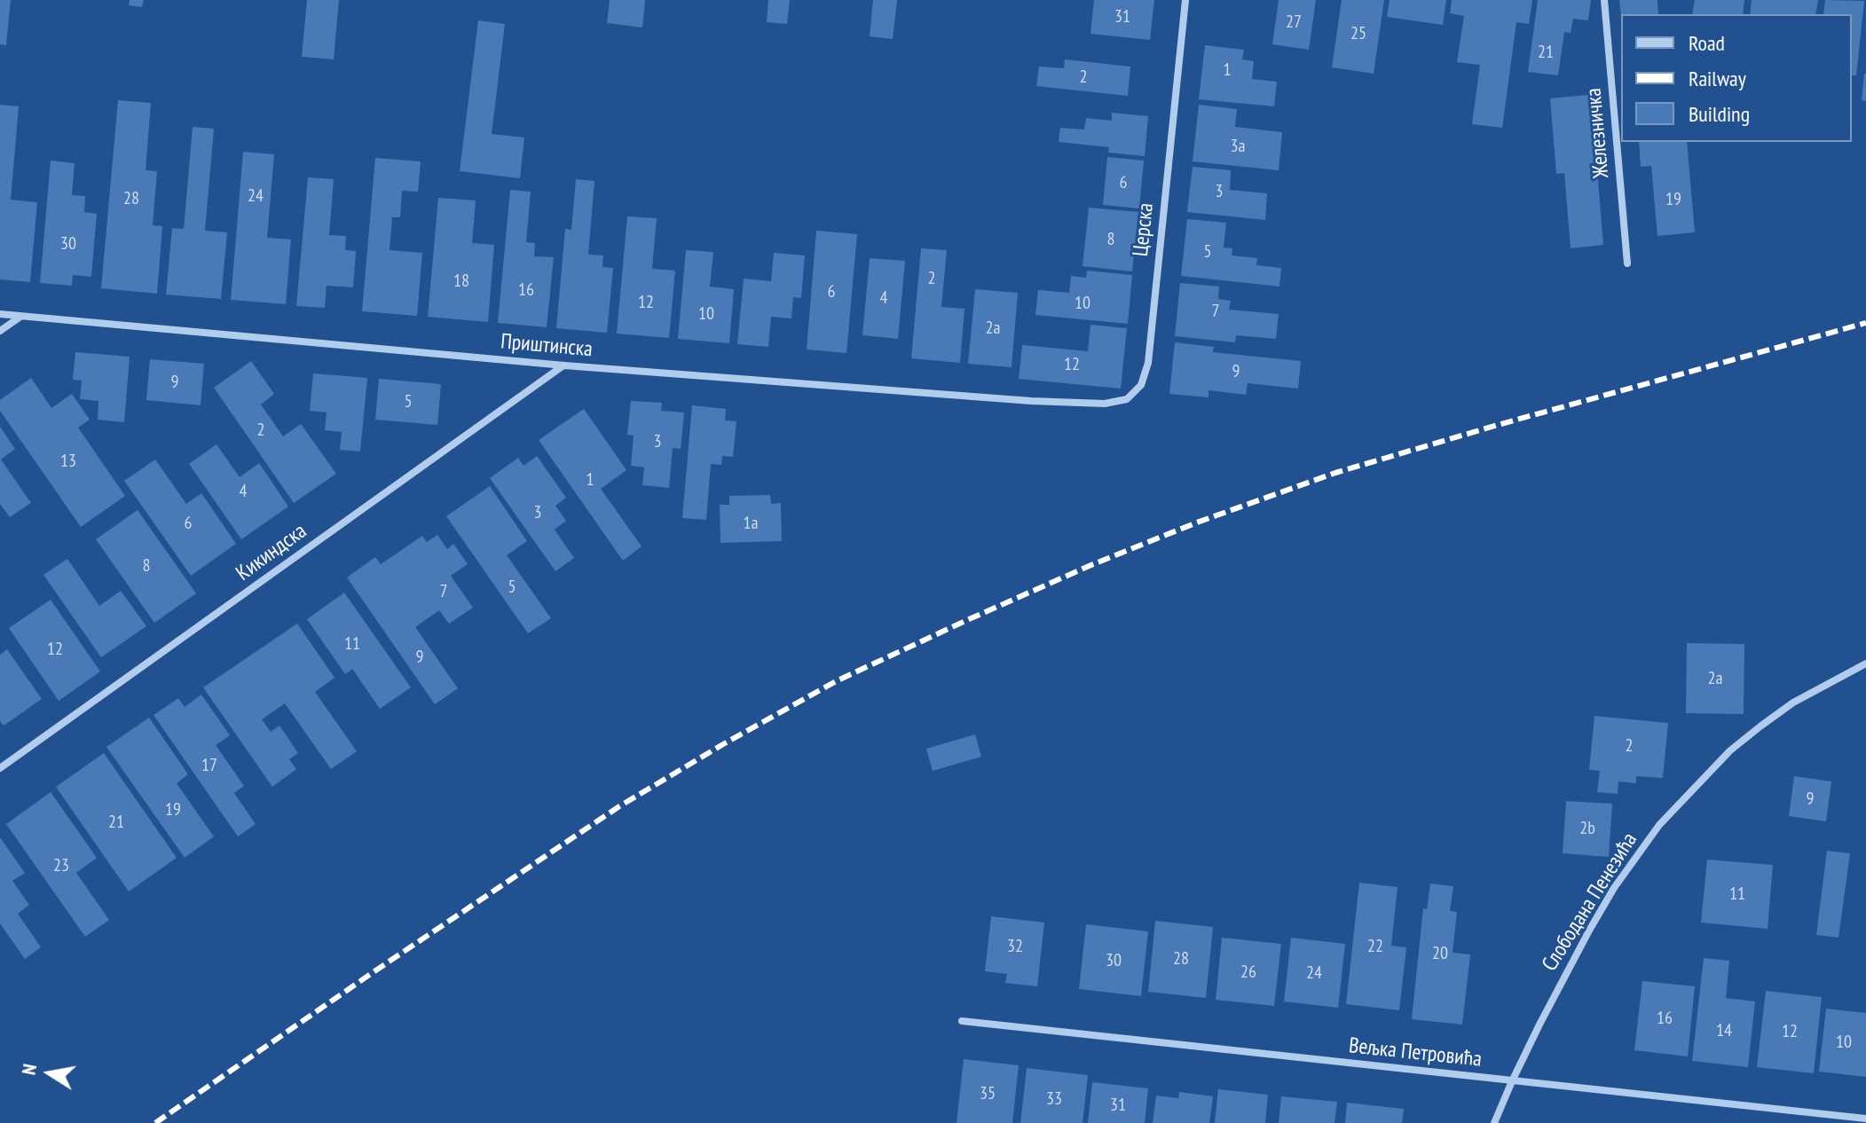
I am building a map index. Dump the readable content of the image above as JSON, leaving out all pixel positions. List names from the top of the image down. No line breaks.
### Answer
{"streets":{"street":["Железничка","Церска","Приштинска","Кикиндска","Слободана Пенезића","Вељка Петровића"]},"crossings":[["Церска","Приштинска"],["Приштинска","Кикиндска"],["Слободана Пенезића","Вељка Петровића"]],"house_numbers":["31","27","25","21","1","2","3a","6","3","24","28","19","8","30","5","2","18","16","6","4","12","10","7","10","2a","12","9","9","5","2","3","13","1","4","3","6","1a","8","5","7","11","12","9","2a","2","17","9","19","21","2b","23","11","32","22","20","28","30","26","24","16","14","12","10","35","33","31"],"legend":["Road","Railway","Building"],"north":"left"}
